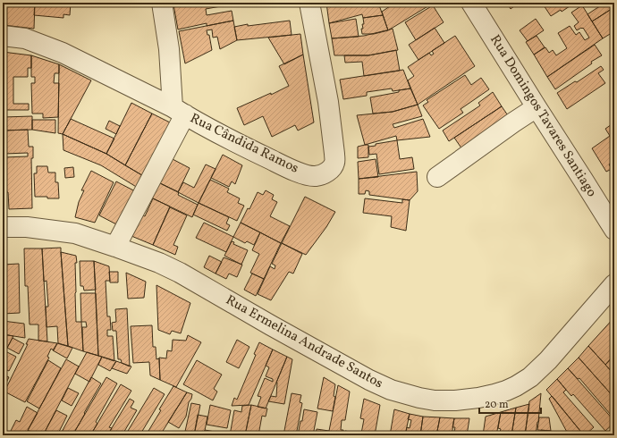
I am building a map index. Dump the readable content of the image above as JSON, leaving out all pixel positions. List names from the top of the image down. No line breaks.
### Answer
{"streets":{"street":["Rua Domingos Tavares Santiago","Rua Cândida Ramos","Rua Ermelina Andrade Santos"]},"scale_bar":"20 m"}
